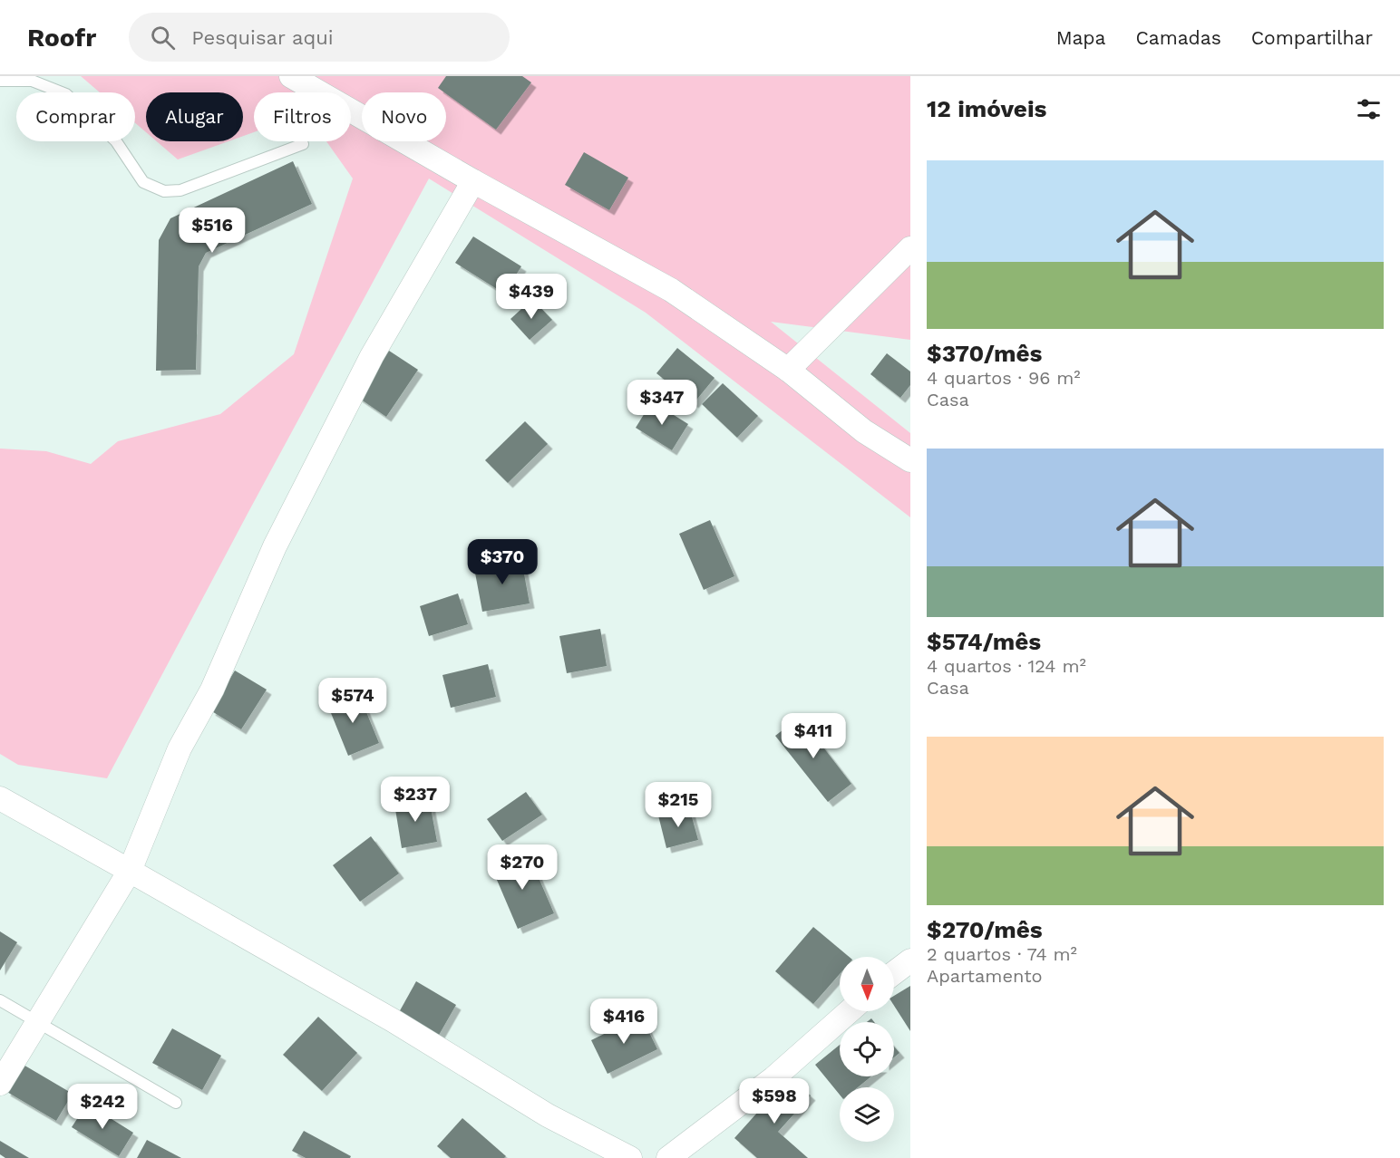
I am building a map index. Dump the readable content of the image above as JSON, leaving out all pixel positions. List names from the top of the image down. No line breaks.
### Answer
{"north":"bottom","page":{"header":"Roofr","search":"Pesquisar aqui","nav":["Mapa","Camadas","Compartilhar"],"heading":"12 imóveis","chip":["Comprar","Alugar","Filtros","Novo"],"list":[{"name":"$370/mês","note":"4 quartos · 96 m² · Casa"},{"name":"$574/mês","note":"4 quartos · 124 m² · Casa"},{"name":"$270/mês","note":"2 quartos · 74 m² · Apartamento"}],"price":["$516","$439","$347","$370","$574","$411","$237","$215","$270","$416","$598","$242"]}}
